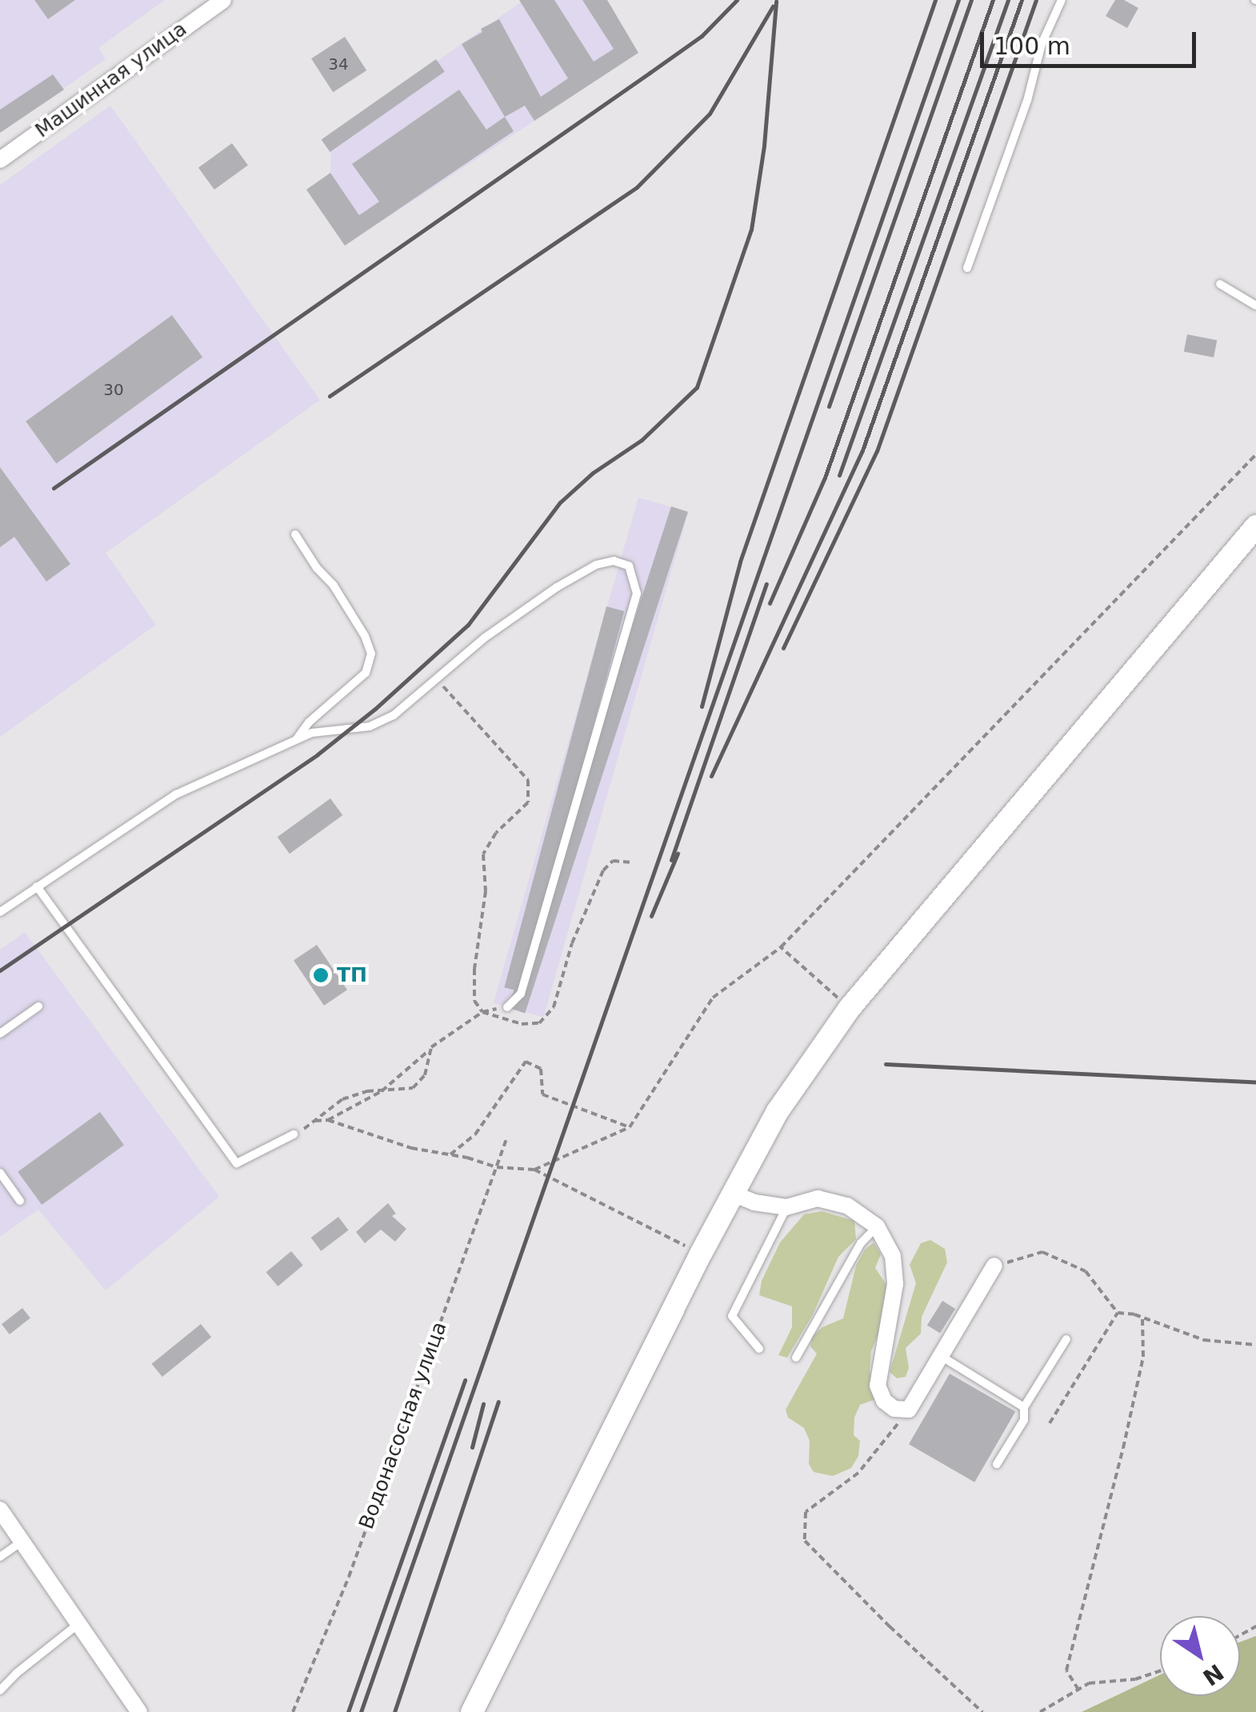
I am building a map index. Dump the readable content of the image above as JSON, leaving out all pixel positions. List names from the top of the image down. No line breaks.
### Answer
{"streets":{"street":["Машинная улица"],"path":["Водонасосная улица"]},"places":["ТП"],"house_numbers":["34","30"],"scale_bar":"100 m","north":"bottom right"}
